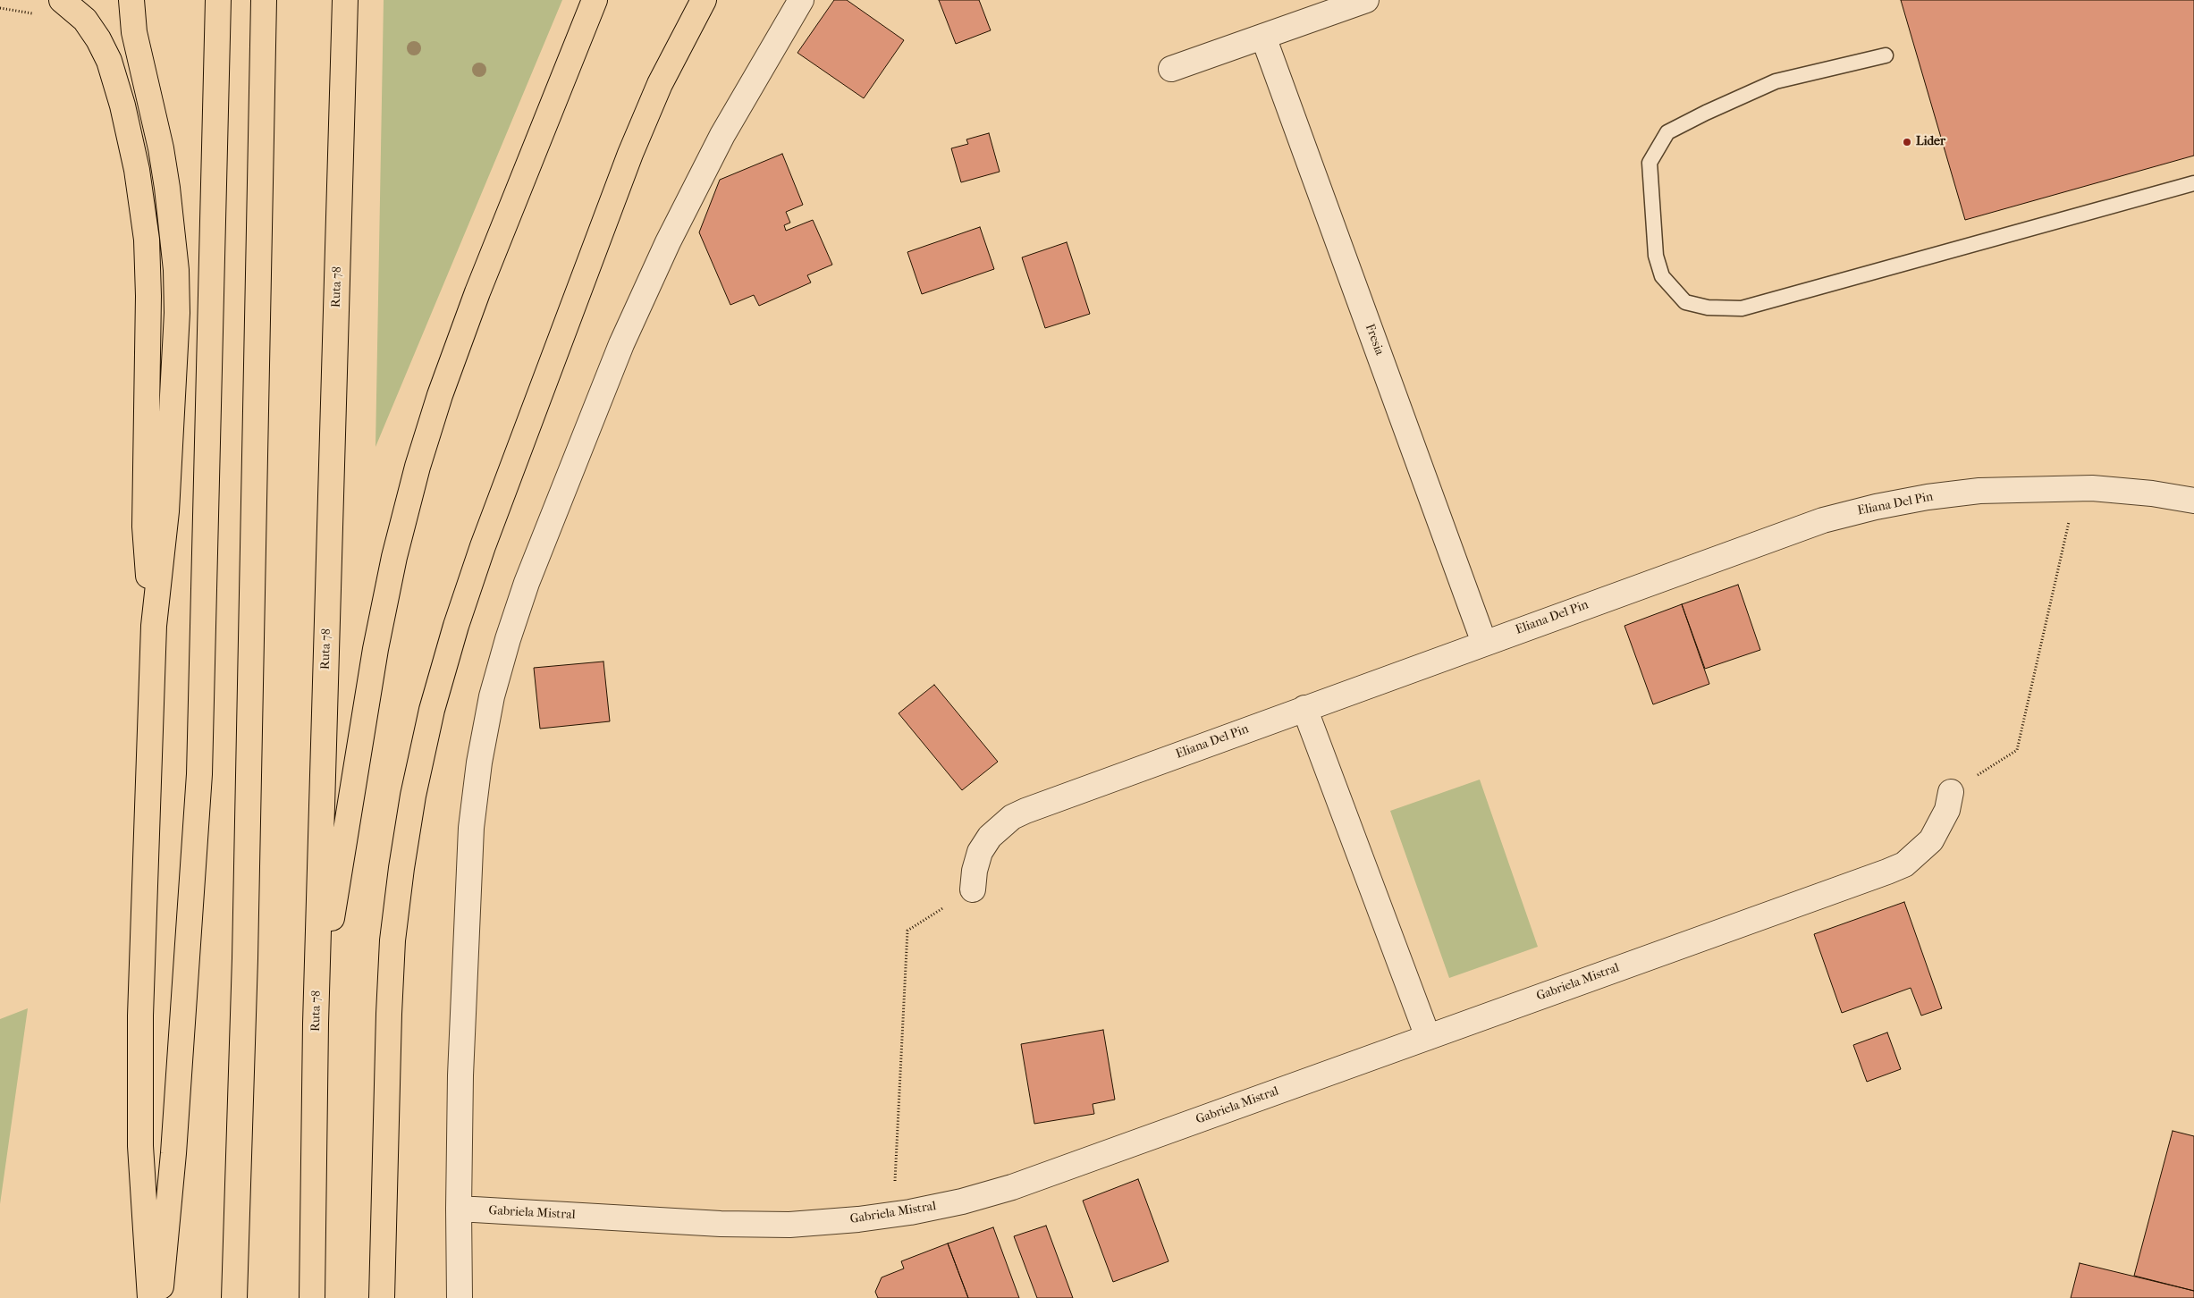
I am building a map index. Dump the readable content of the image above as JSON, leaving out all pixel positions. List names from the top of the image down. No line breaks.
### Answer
{"streets":{"highway":["Ruta 78"],"street":["Fresia","Eliana Del Pin","Gabriela Mistral"]},"crossings":[["Fresia","Eliana Del Pin"]],"places":["Lider"]}
